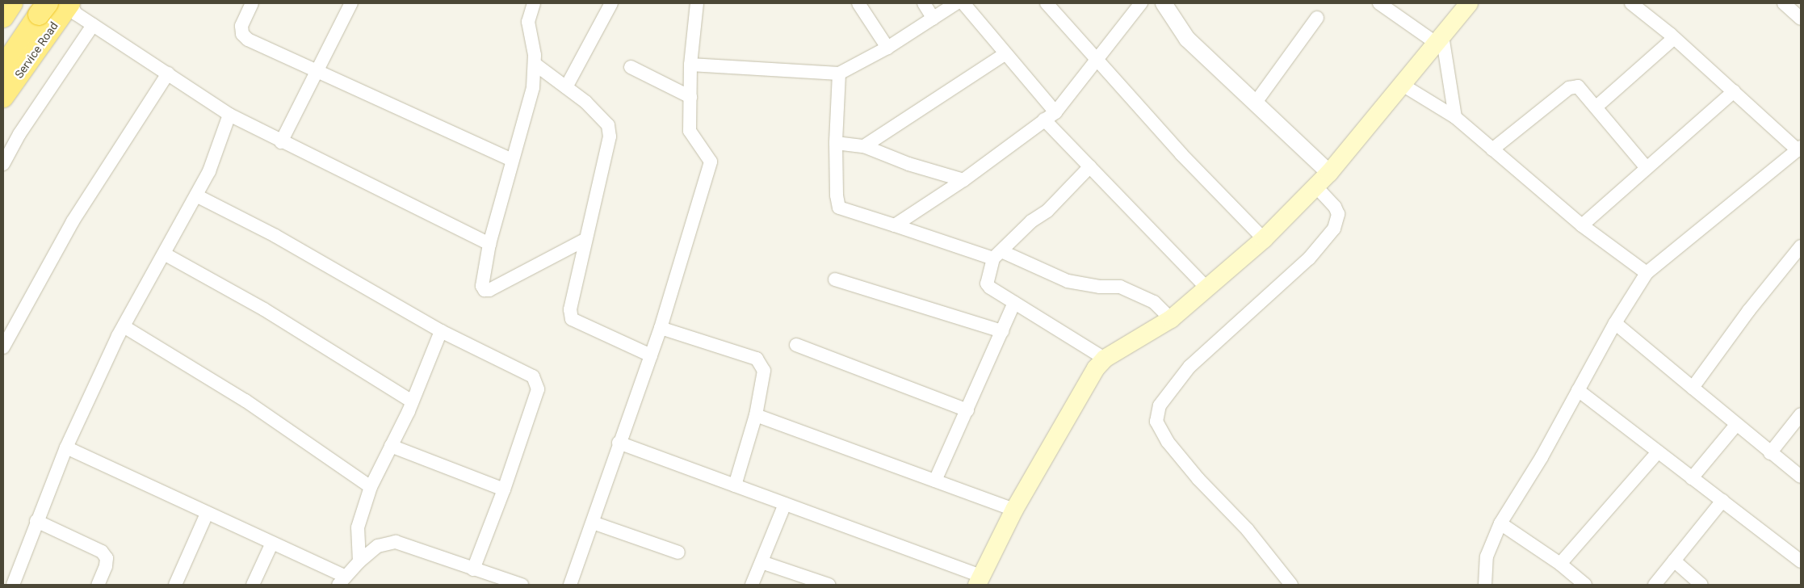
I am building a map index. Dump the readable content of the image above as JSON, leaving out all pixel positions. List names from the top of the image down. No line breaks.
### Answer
{"streets":{"highway":["Service Road"]}}
